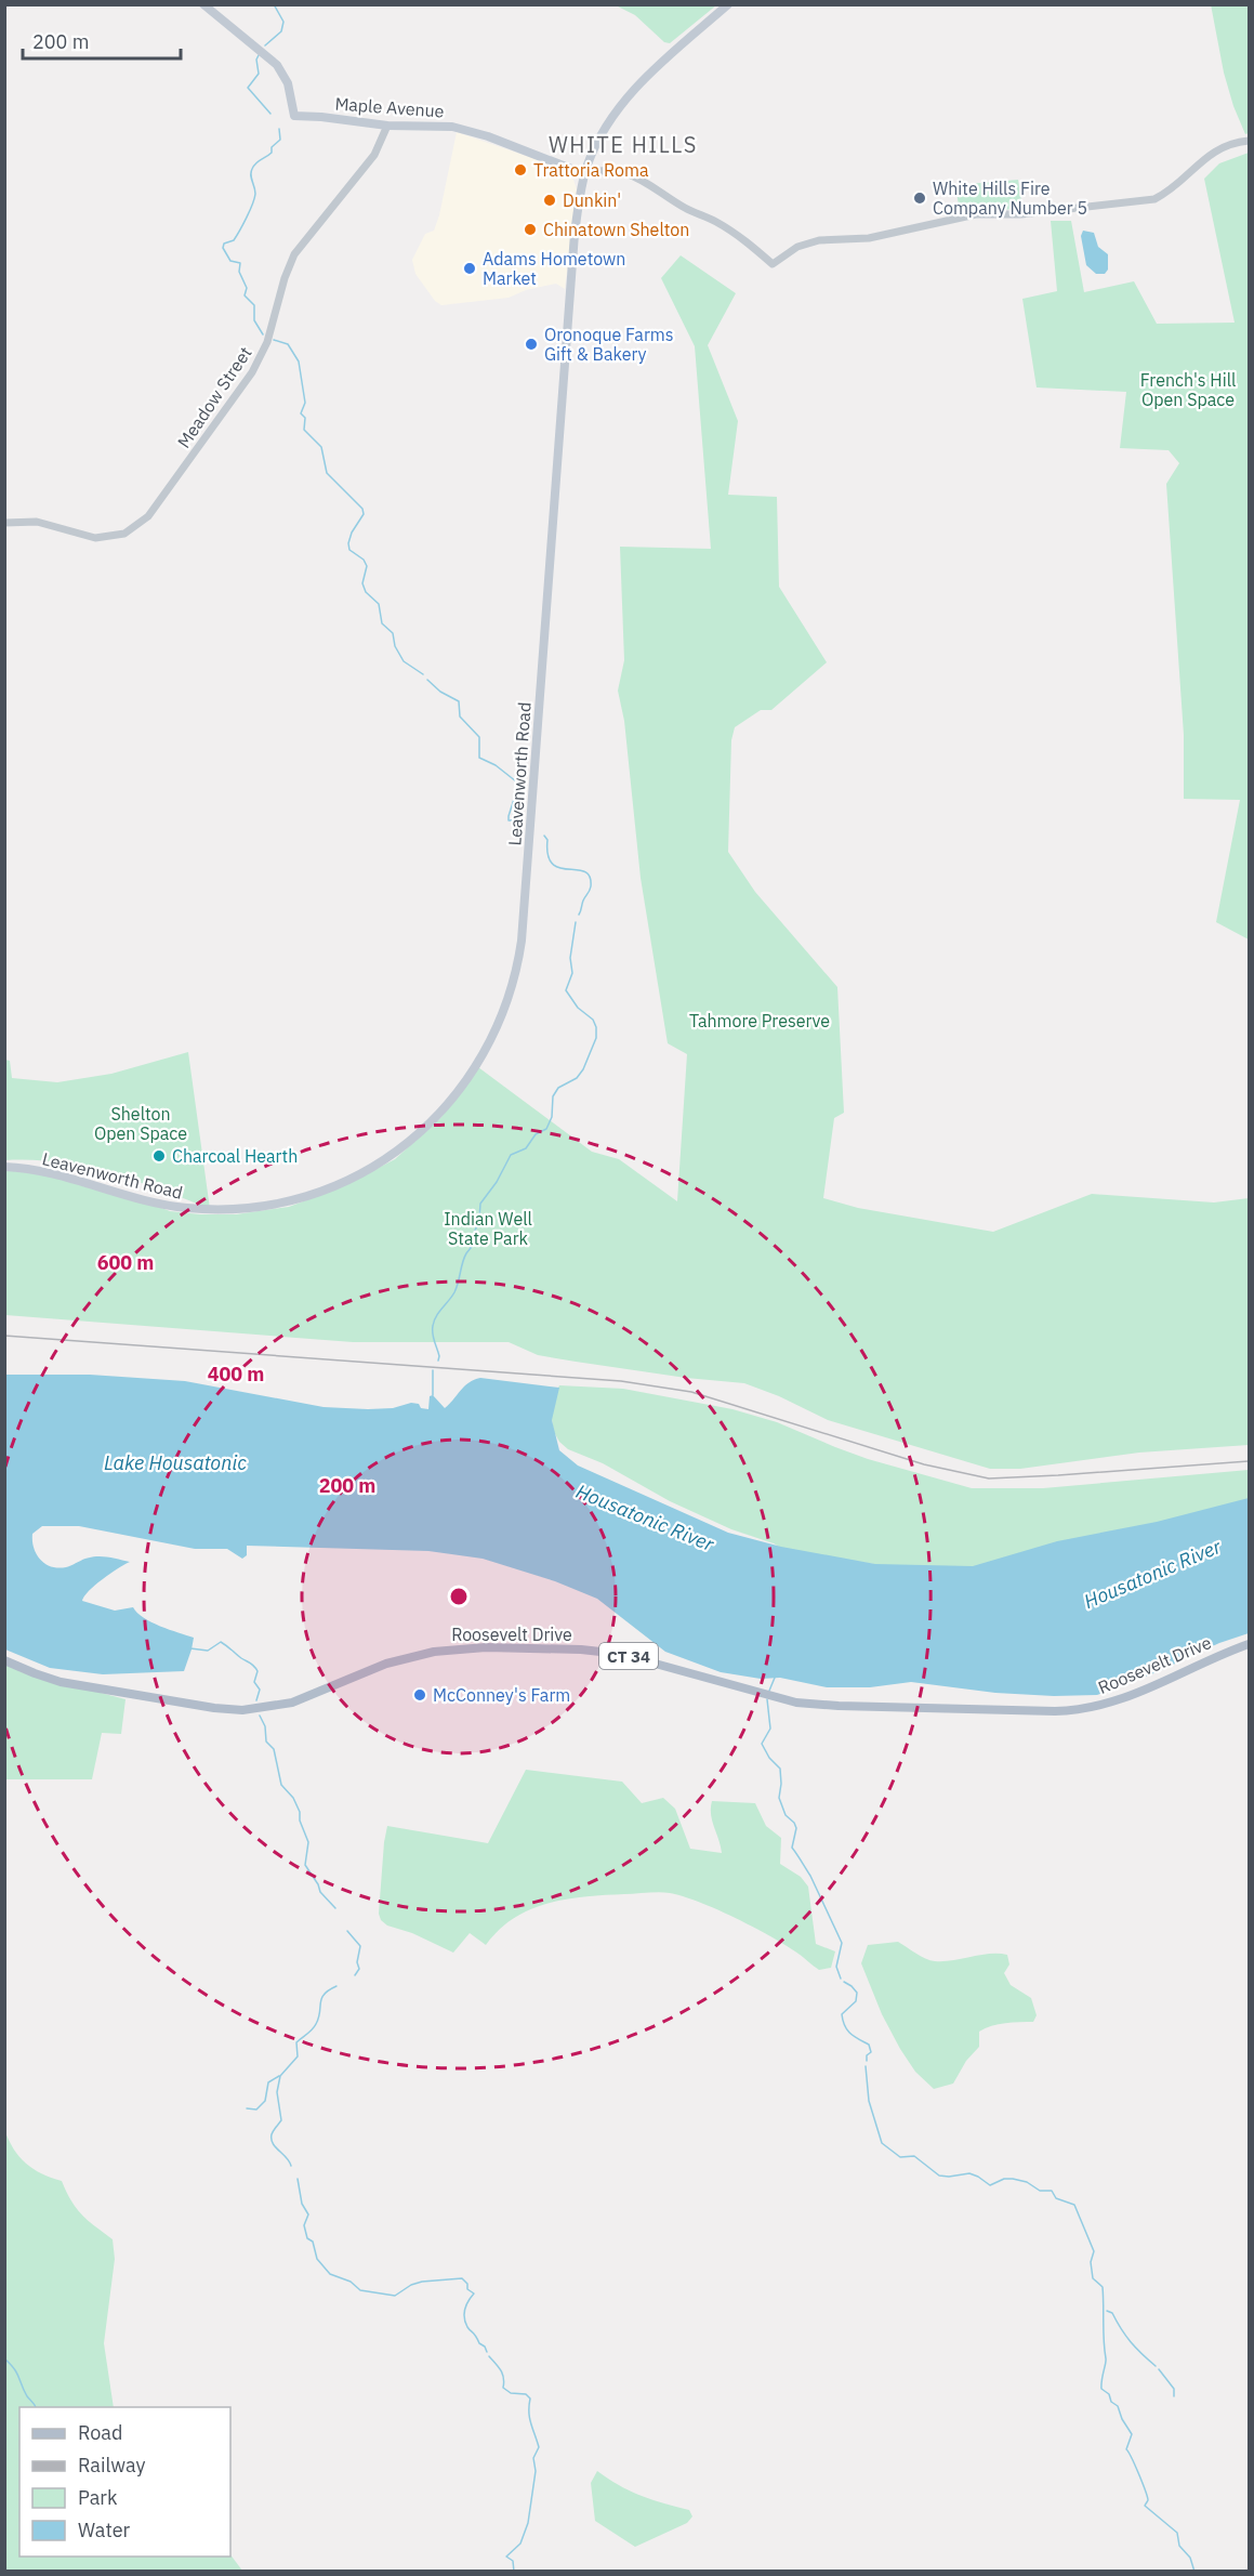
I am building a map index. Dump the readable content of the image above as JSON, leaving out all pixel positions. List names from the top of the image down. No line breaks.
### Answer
{"streets":{"main road":["Maple Avenue","Leavenworth Road","Roosevelt Drive","CT 34"],"street":["Meadow Street"]},"crossings":[["Maple Avenue","Meadow Street"],["Maple Avenue","Leavenworth Road"]],"districts":["WHITE HILLS"],"water":["Lake Housatonic","Housatonic River"],"parks":["French's Hill Open Space","Tahmore Preserve","Shelton Open Space","Indian Well State Park"],"places":["Trattoria Roma","White Hills Fire Company Number 5","Dunkin'","Chinatown Shelton","Adams Hometown Market","Oronoque Farms Gift & Bakery","Charcoal Hearth","McConney's Farm"],"legend":["Road","Railway","Park","Water"],"scale_bar":"200 m","rings":["600 m","400 m","200 m"]}
